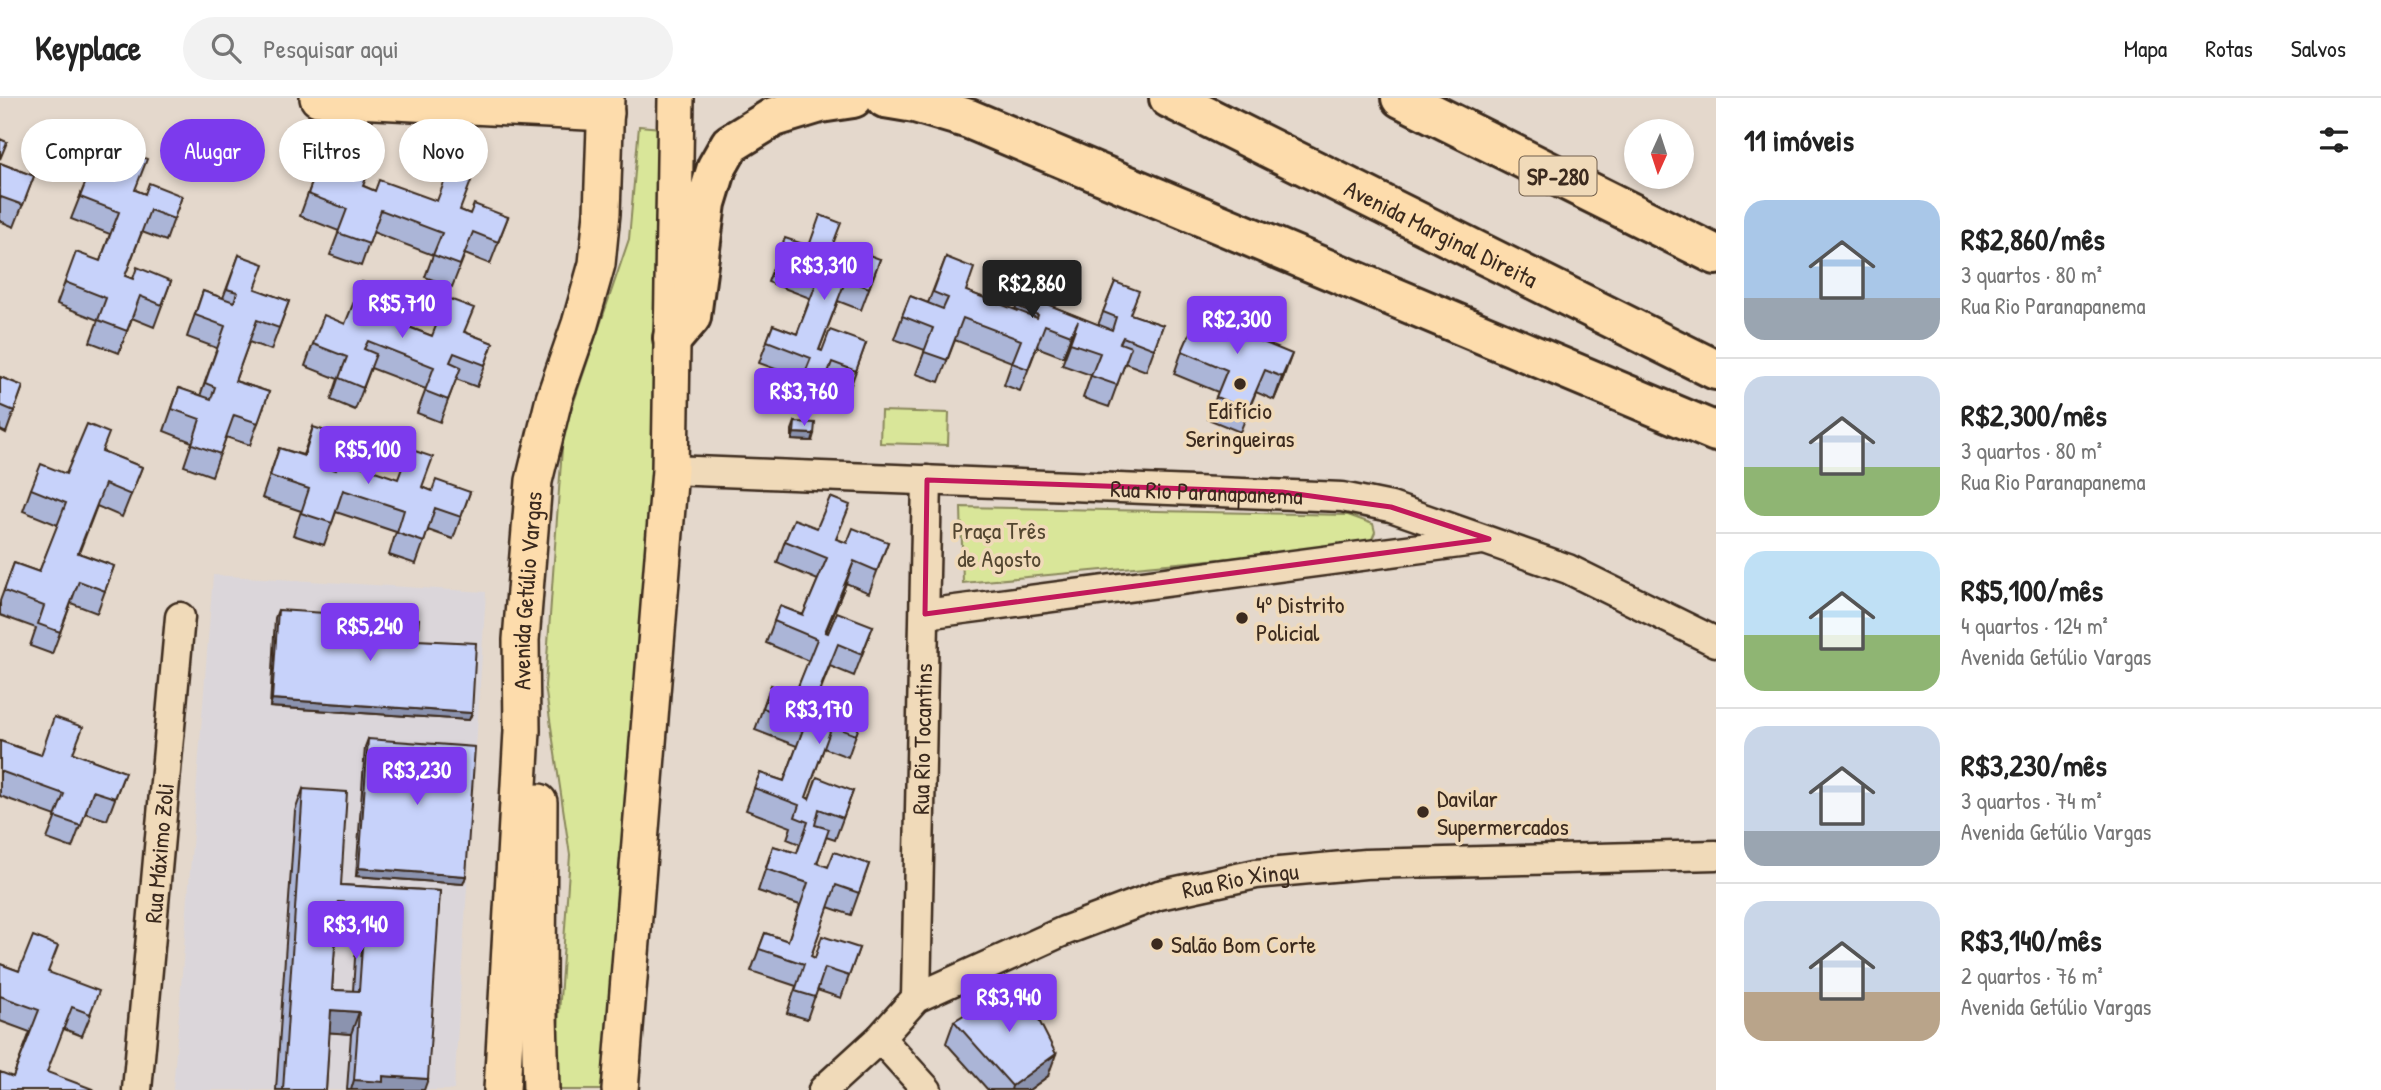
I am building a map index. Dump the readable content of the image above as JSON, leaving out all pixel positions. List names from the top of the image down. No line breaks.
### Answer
{"streets":{"highway":["SP-280","Avenida Marginal Direita"],"main road":["Avenida Getúlio Vargas"],"street":["Rua Rio Paranapanema","Rua Rio Tocantins","Rua Máximo Zoli","Rua Rio Xingu"]},"crossings":[["Rua Rio Paranapanema","Rua Rio Tocantins"],["Rua Rio Tocantins","Rua Rio Xingu"]],"parks":["Praça Três de Agosto"],"places":["Edifício Seringueiras","4º Distrito Policial","Davilar Supermercados","Salão Bom Corte"],"north":"bottom","page":{"header":"Keyplace","search":"Pesquisar aqui","nav":["Mapa","Rotas","Salvos"],"heading":"11 imóveis","chip":["Comprar","Alugar","Filtros","Novo"],"list":[{"name":"R$2,860/mês","note":"3 quartos · 80 m² · Rua Rio Paranapanema"},{"name":"R$2,300/mês","note":"3 quartos · 80 m² · Rua Rio Paranapanema"},{"name":"R$5,100/mês","note":"4 quartos · 124 m² · Avenida Getúlio Vargas"},{"name":"R$3,230/mês","note":"3 quartos · 74 m² · Avenida Getúlio Vargas"},{"name":"R$3,140/mês","note":"2 quartos · 76 m² · Avenida Getúlio Vargas"}],"price":["R$3,310","R$2,860","R$5,710","R$2,300","R$3,760","R$5,100","R$5,240","R$3,170","R$3,230","R$3,140","R$3,940"]}}
